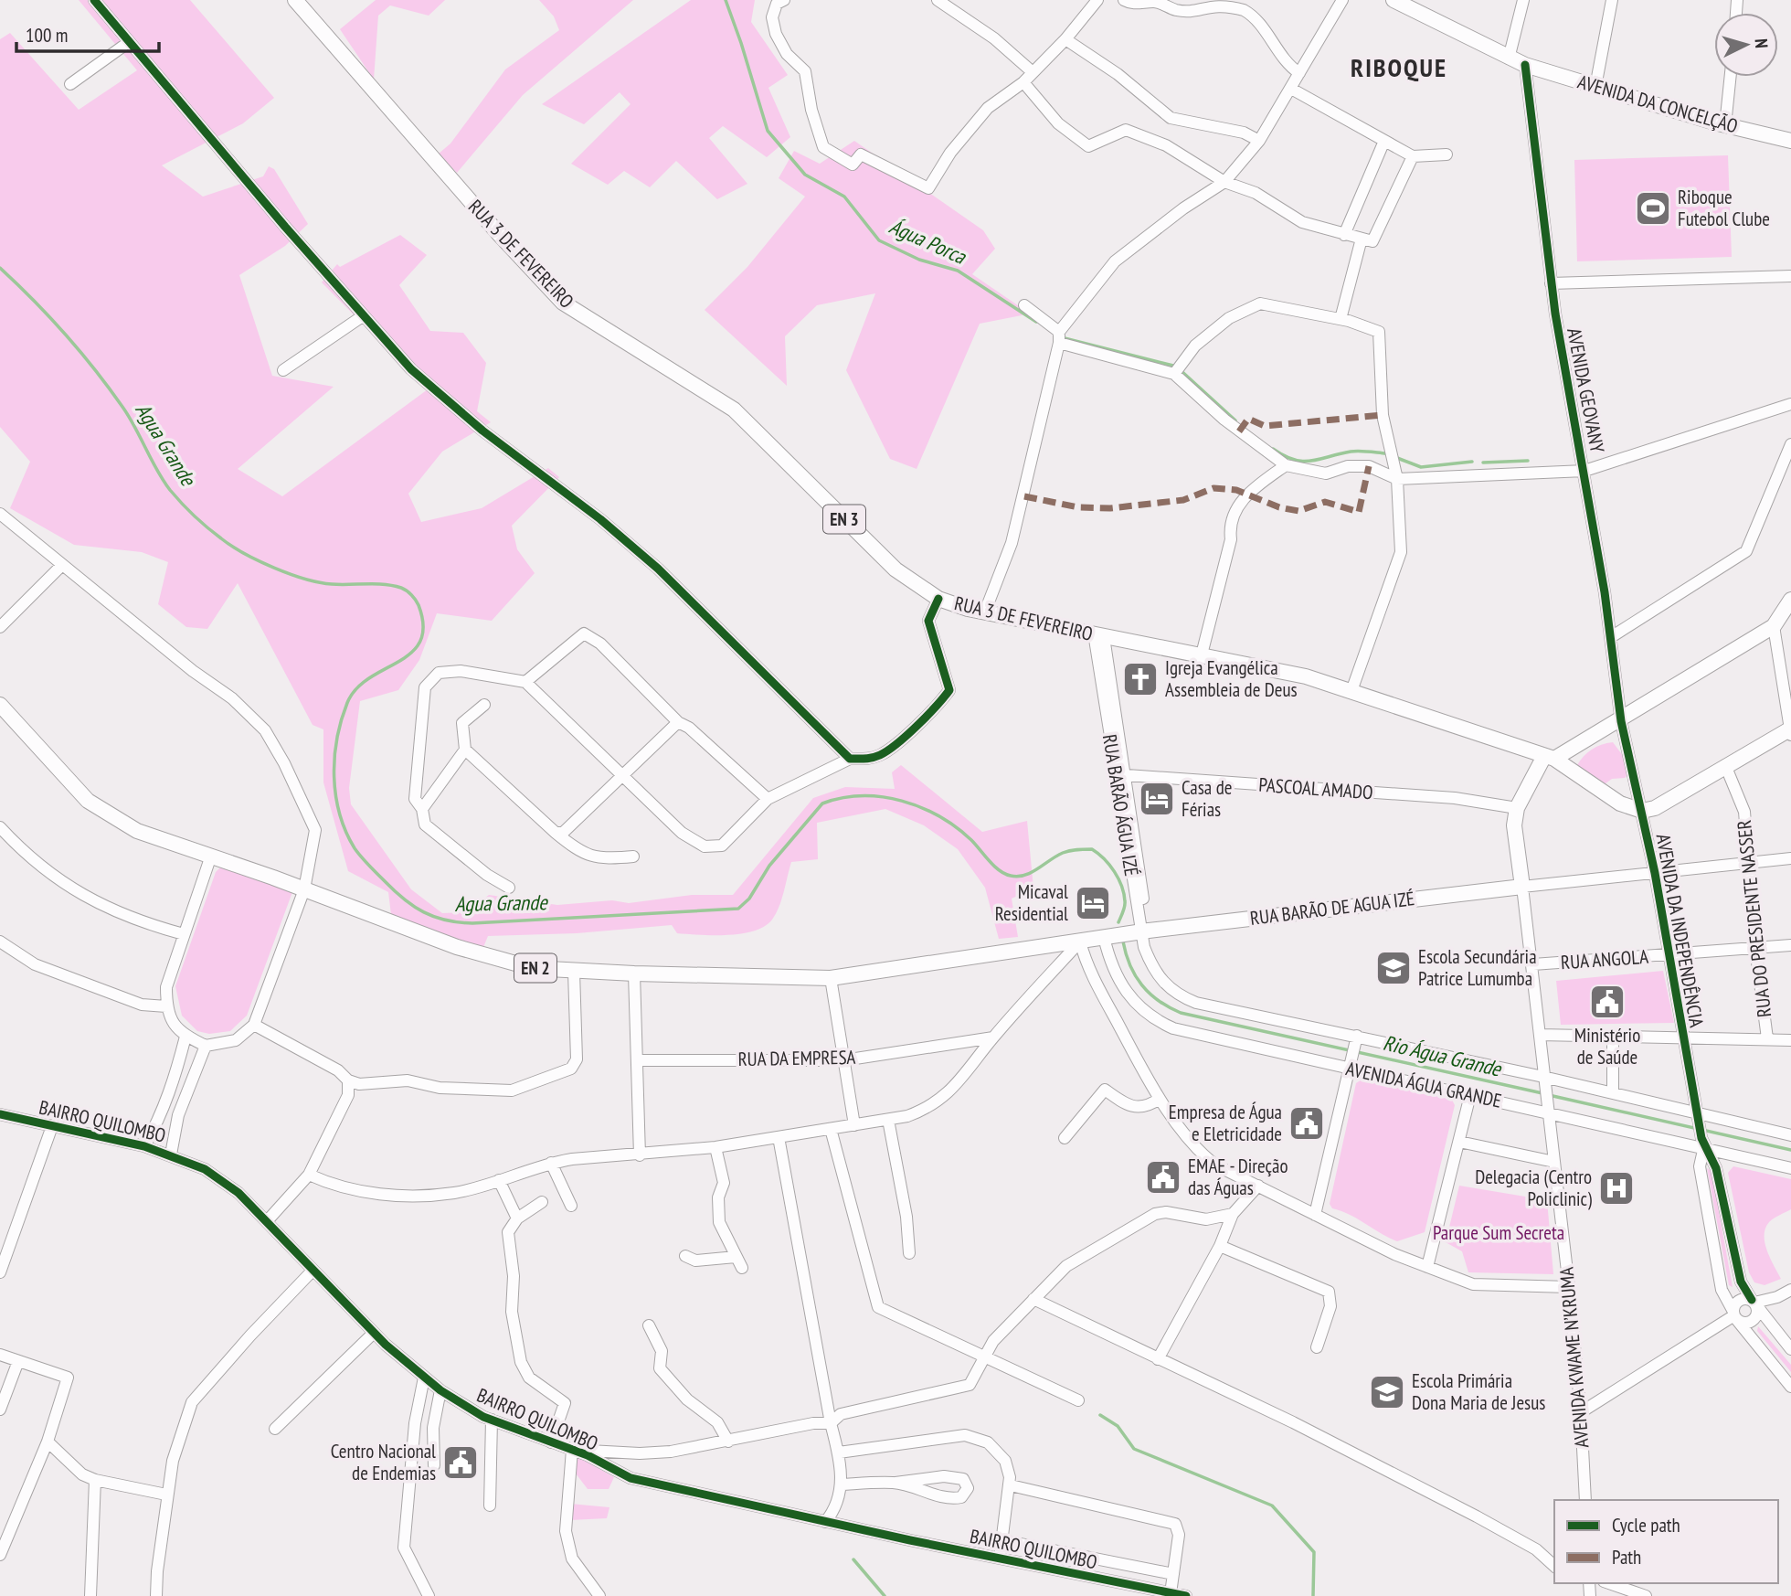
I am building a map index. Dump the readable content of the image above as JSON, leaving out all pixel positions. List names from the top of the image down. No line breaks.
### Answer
{"streets":{"main road":["AVENIDA DA CONCELÇÃO","RUA 3 DE FEVEREIRO","EN 3","RUA BARÃO DE AGUA IZÉ","EN 2"],"street":["AVENIDA GEOVANY","PASCOAL AMADO","RUA BARÃO ÁGUA IZÉ","RUA DO PRESIDENTE NASSER","AVENIDA DA INDEPENDÊNCIA","RUA ANGOLA","RUA DA EMPRESA","AVENIDA ÁGUA GRANDE","BAIRRO QUILOMBO","AVENIDA KWAME N’KRUMA"]},"crossings":[["AVENIDA DA CONCELÇÃO","AVENIDA GEOVANY"],["RUA 3 DE FEVEREIRO","RUA BARÃO ÁGUA IZÉ"],["RUA 3 DE FEVEREIRO","AVENIDA DA INDEPENDÊNCIA"],["AVENIDA GEOVANY","AVENIDA DA INDEPENDÊNCIA"],["PASCOAL AMADO","RUA BARÃO ÁGUA IZÉ"],["RUA BARÃO ÁGUA IZÉ","RUA BARÃO DE AGUA IZÉ"],["RUA BARÃO ÁGUA IZÉ","EN 2"],["RUA BARÃO ÁGUA IZÉ","AVENIDA ÁGUA GRANDE"],["RUA BARÃO DE AGUA IZÉ","EN 2"],["RUA BARÃO DE AGUA IZÉ","AVENIDA KWAME N’KRUMA"],["RUA DO PRESIDENTE NASSER","RUA ANGOLA"],["AVENIDA DA INDEPENDÊNCIA","RUA ANGOLA"],["AVENIDA DA INDEPENDÊNCIA","AVENIDA ÁGUA GRANDE"],["RUA ANGOLA","AVENIDA KWAME N’KRUMA"],["EN 2","AVENIDA ÁGUA GRANDE"],["AVENIDA ÁGUA GRANDE","AVENIDA KWAME N’KRUMA"]],"districts":["RIBOQUE"],"water":["Água Porca","Agua Grande","Rio Água Grande"],"parks":["Parque Sum Secreta"],"places":{"sports":["Riboque Futebol Clube"],"church":["Igreja Evangélica Assembleia de Deus"],"hotel":["Casa de Férias","Micaval Residential"],"school or university":["Escola Secundária Patrice Lumumba","Escola Primária Dona Maria de Jesus"],"public building":["Ministério de Saúde","Empresa de Água e Eletricidade","EMAE - Direção das Águas","Centro Nacional de Endemias"],"hospital":["Delegacia (Centro Policlinic)"]},"legend":["Cycle path","Path"],"scale_bar":"100 m","north":"right"}
